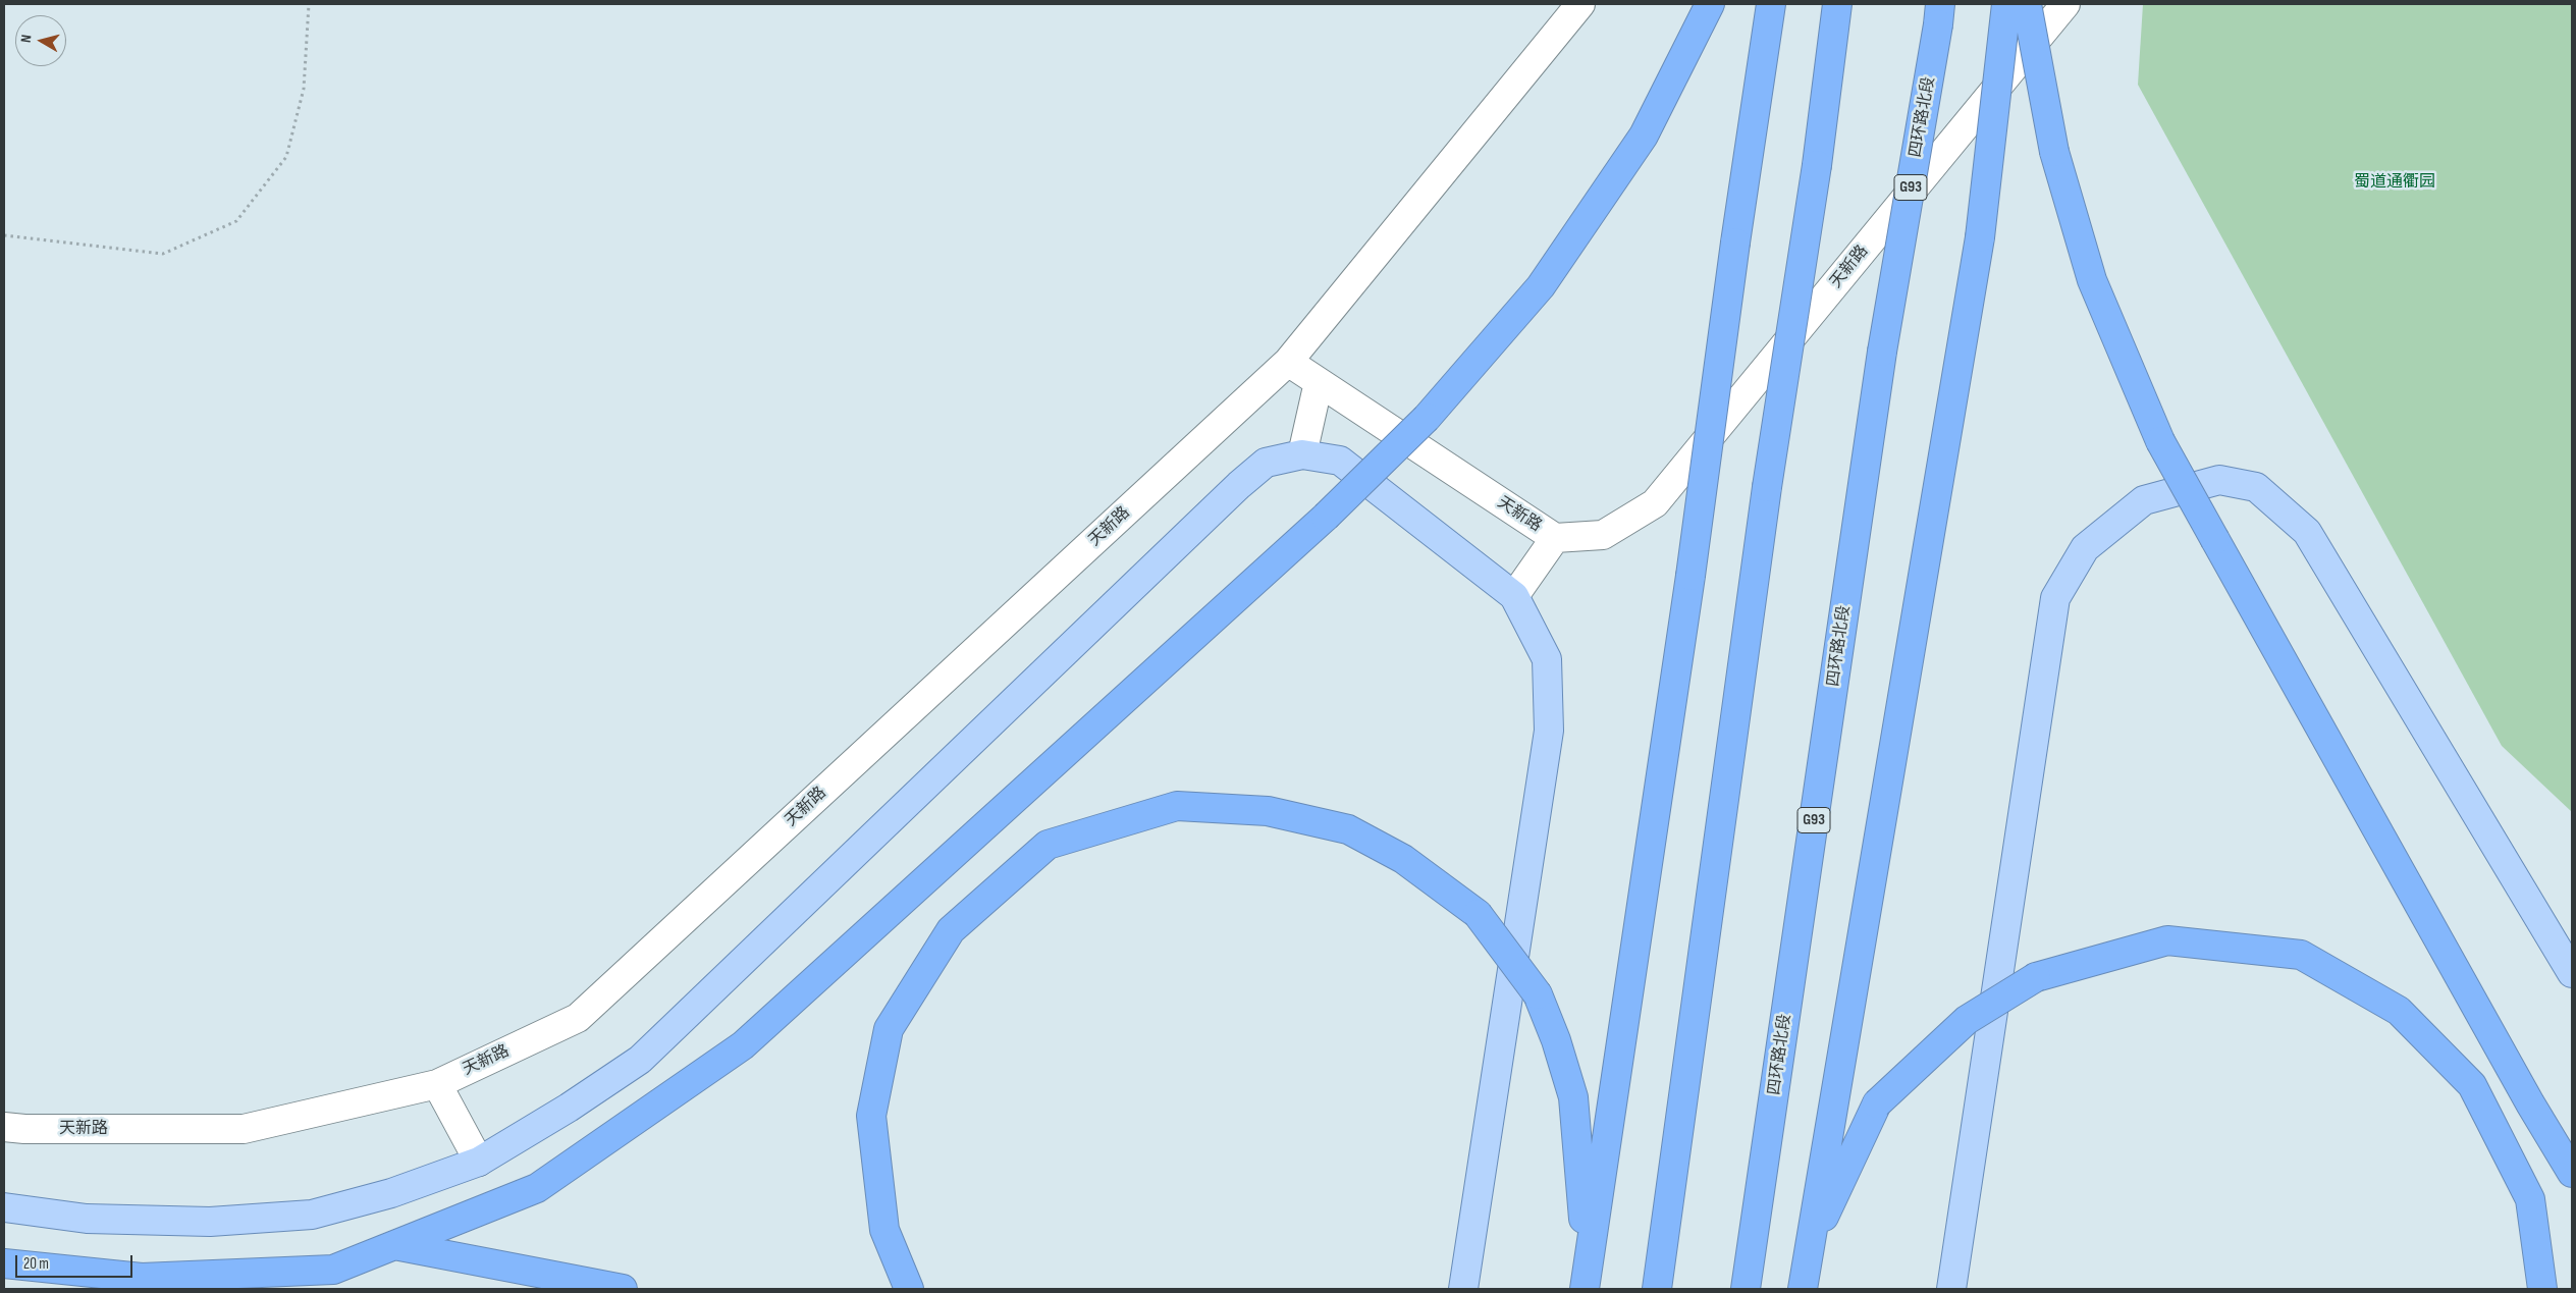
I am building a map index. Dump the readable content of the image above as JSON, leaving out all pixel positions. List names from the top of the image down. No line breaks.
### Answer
{"streets":{"highway":["四环路北段","G93"],"street":["天新路"]},"parks":["蜀道通衢园"],"scale_bar":"20 m","north":"left"}
